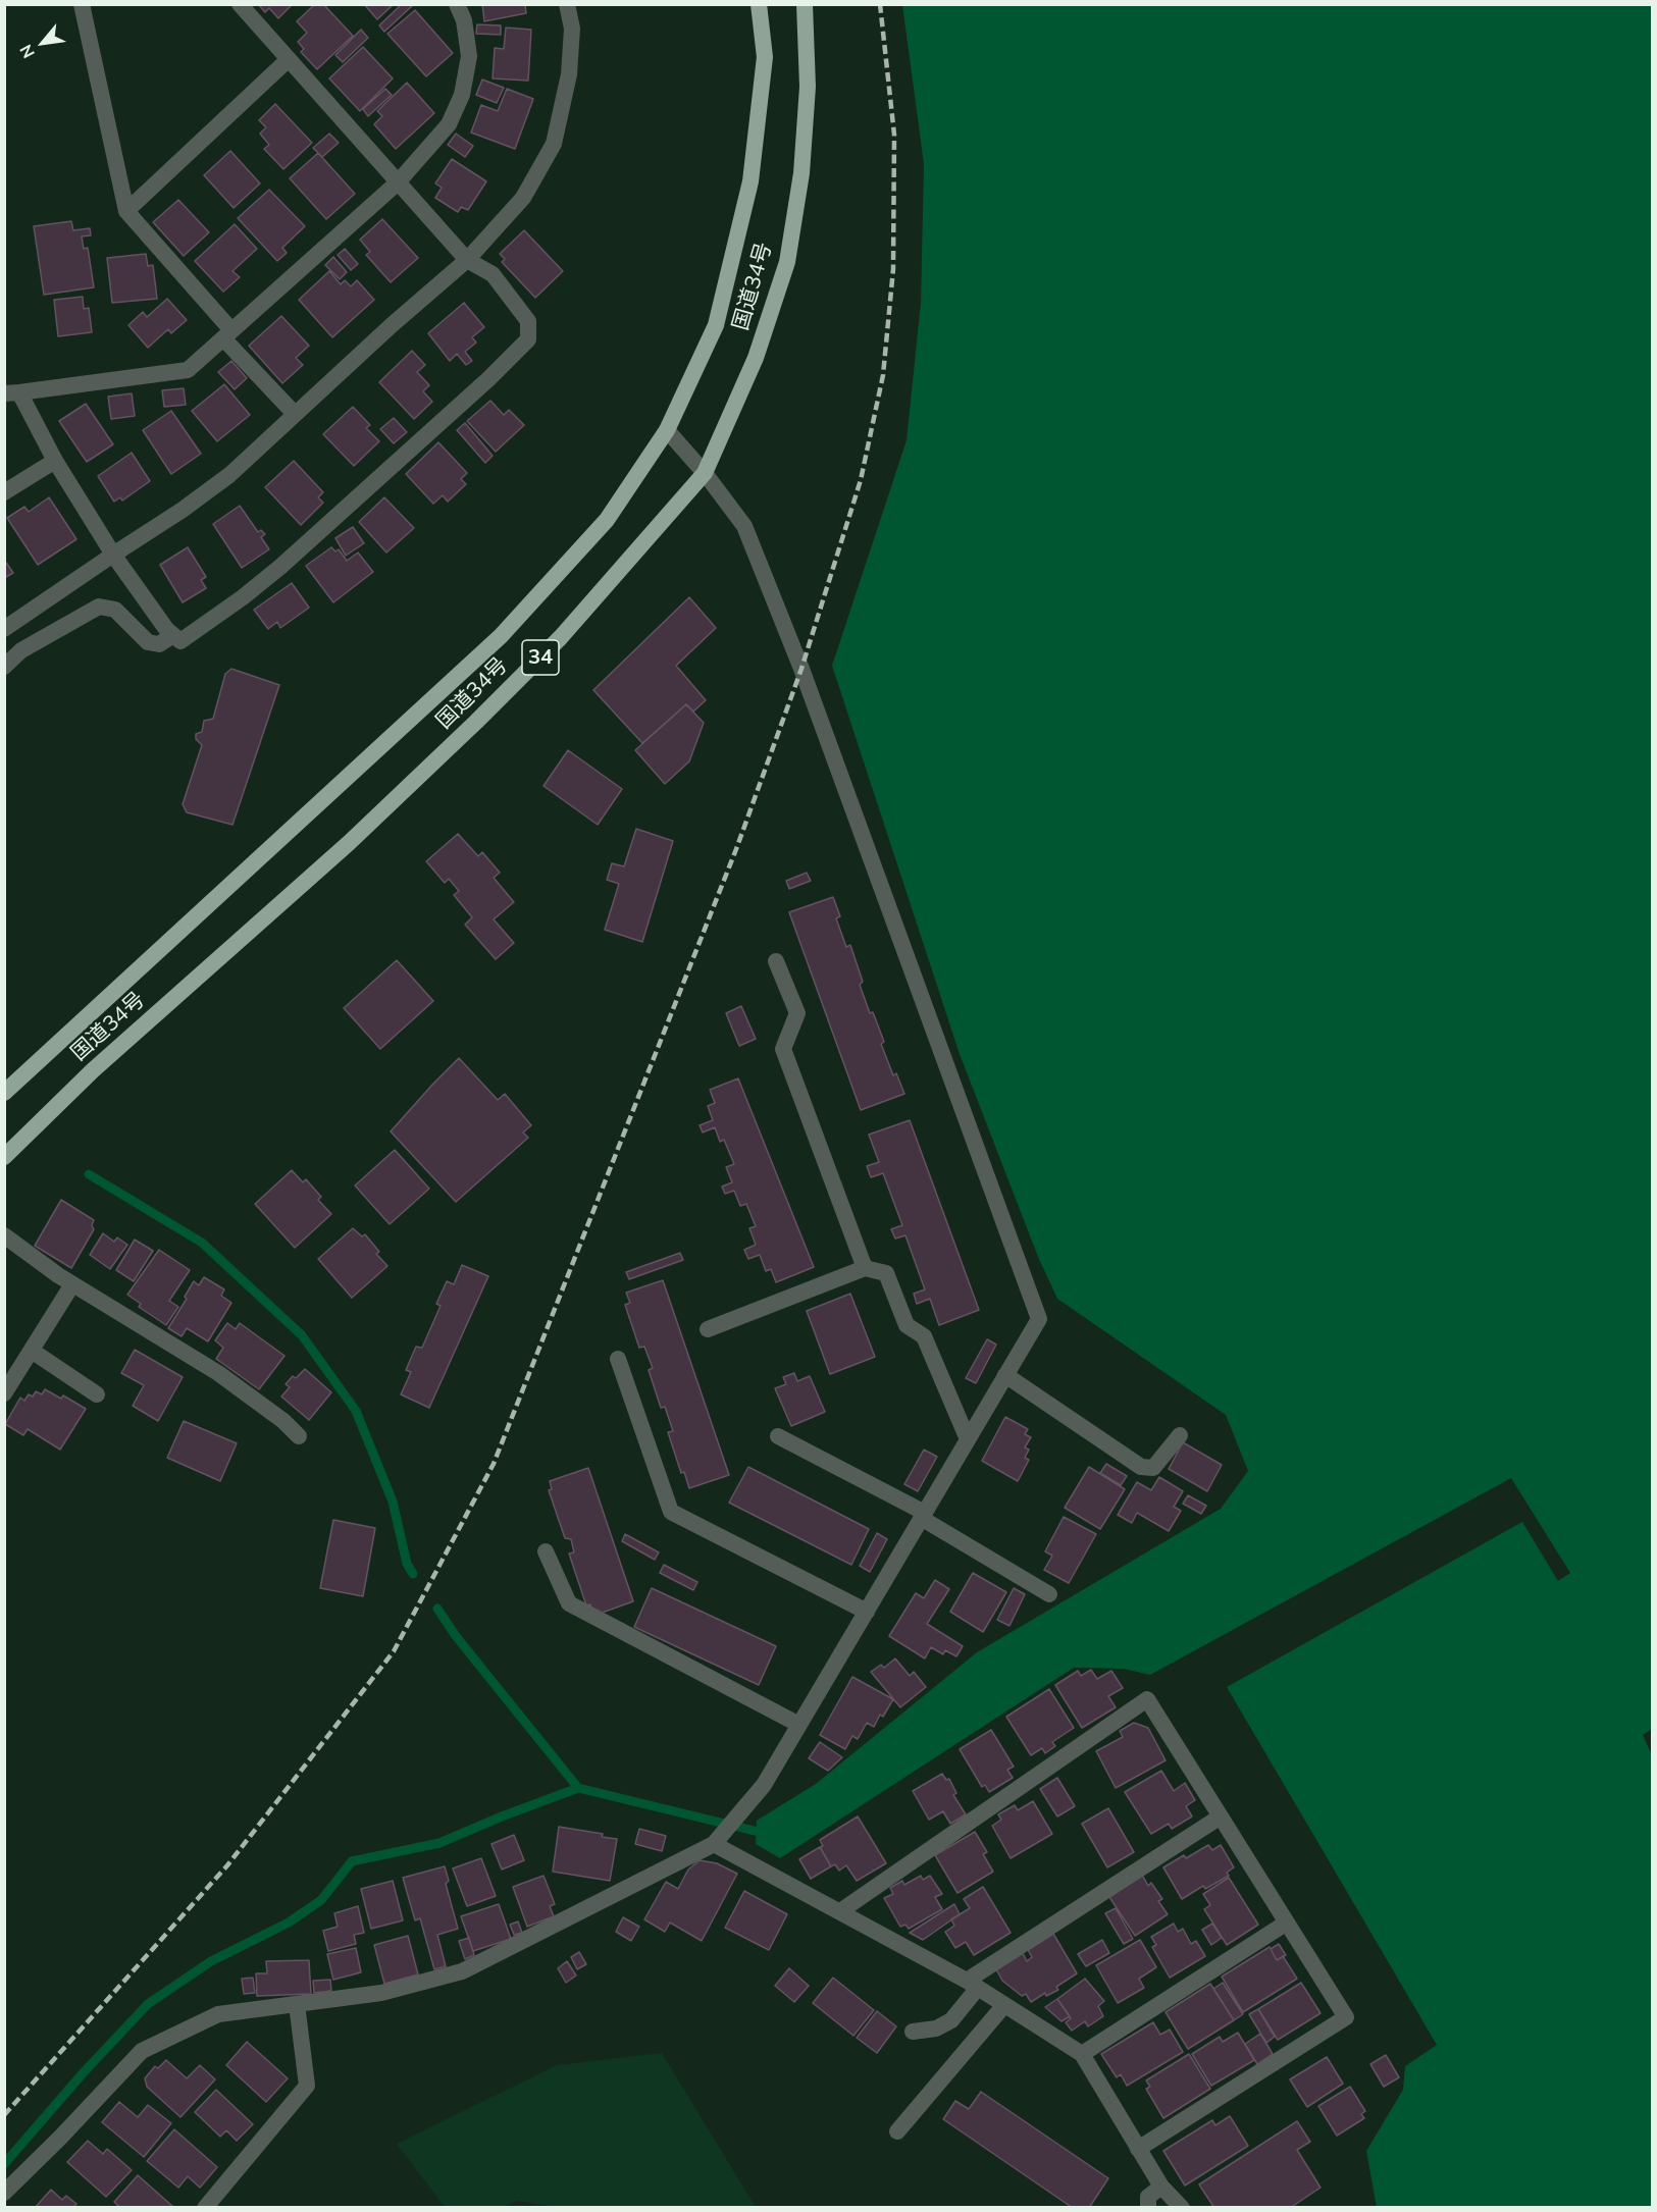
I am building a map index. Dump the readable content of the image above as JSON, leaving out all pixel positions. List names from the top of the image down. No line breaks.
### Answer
{"streets":{"highway":["国道34号","34"]},"north":"bottom left"}
